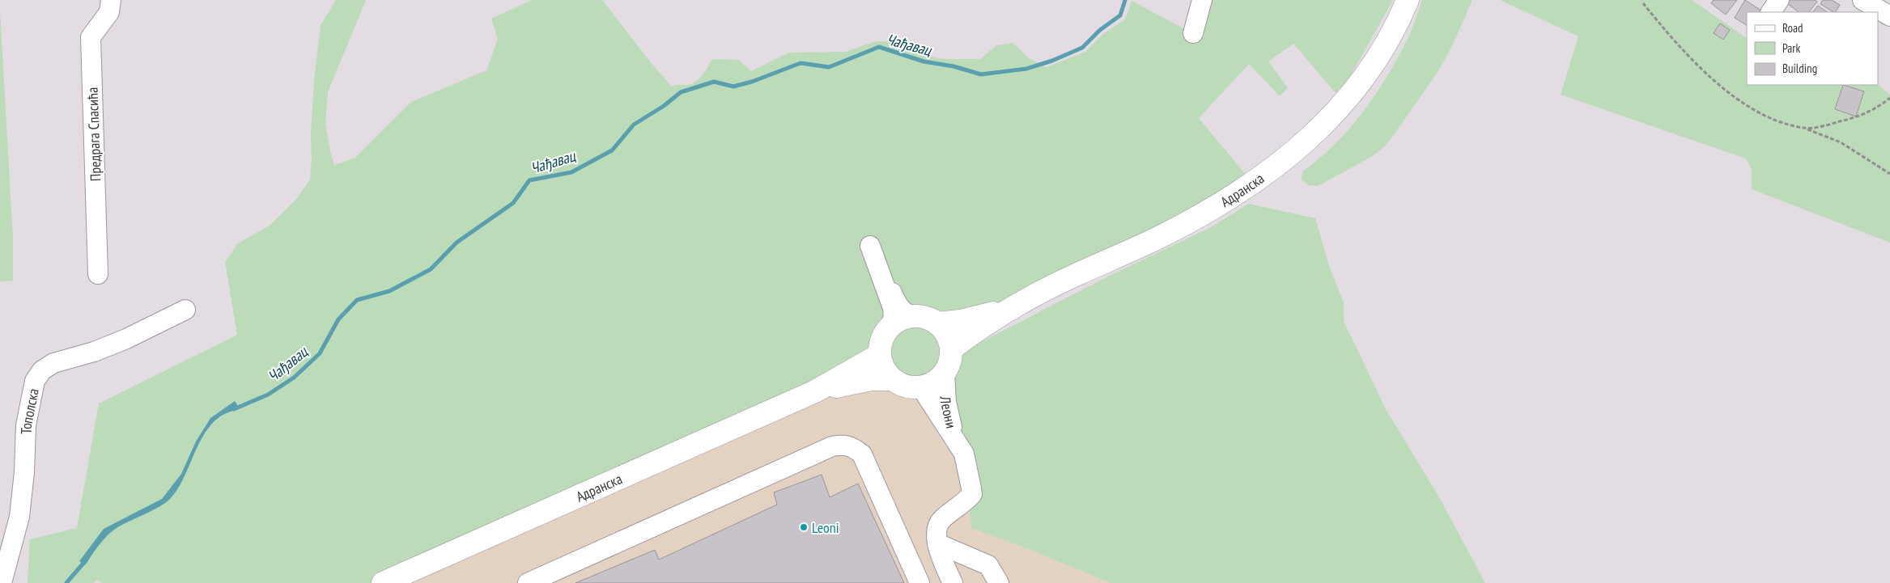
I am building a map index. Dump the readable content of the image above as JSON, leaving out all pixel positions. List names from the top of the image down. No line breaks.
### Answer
{"streets":{"main road":["Адранска"],"street":["Предрага Спасића","Тополска","Леони"]},"crossings":[["Адранска","Леони"]],"water":["Чађавац"],"places":["Leoni"],"legend":["Road","Park","Building"]}
